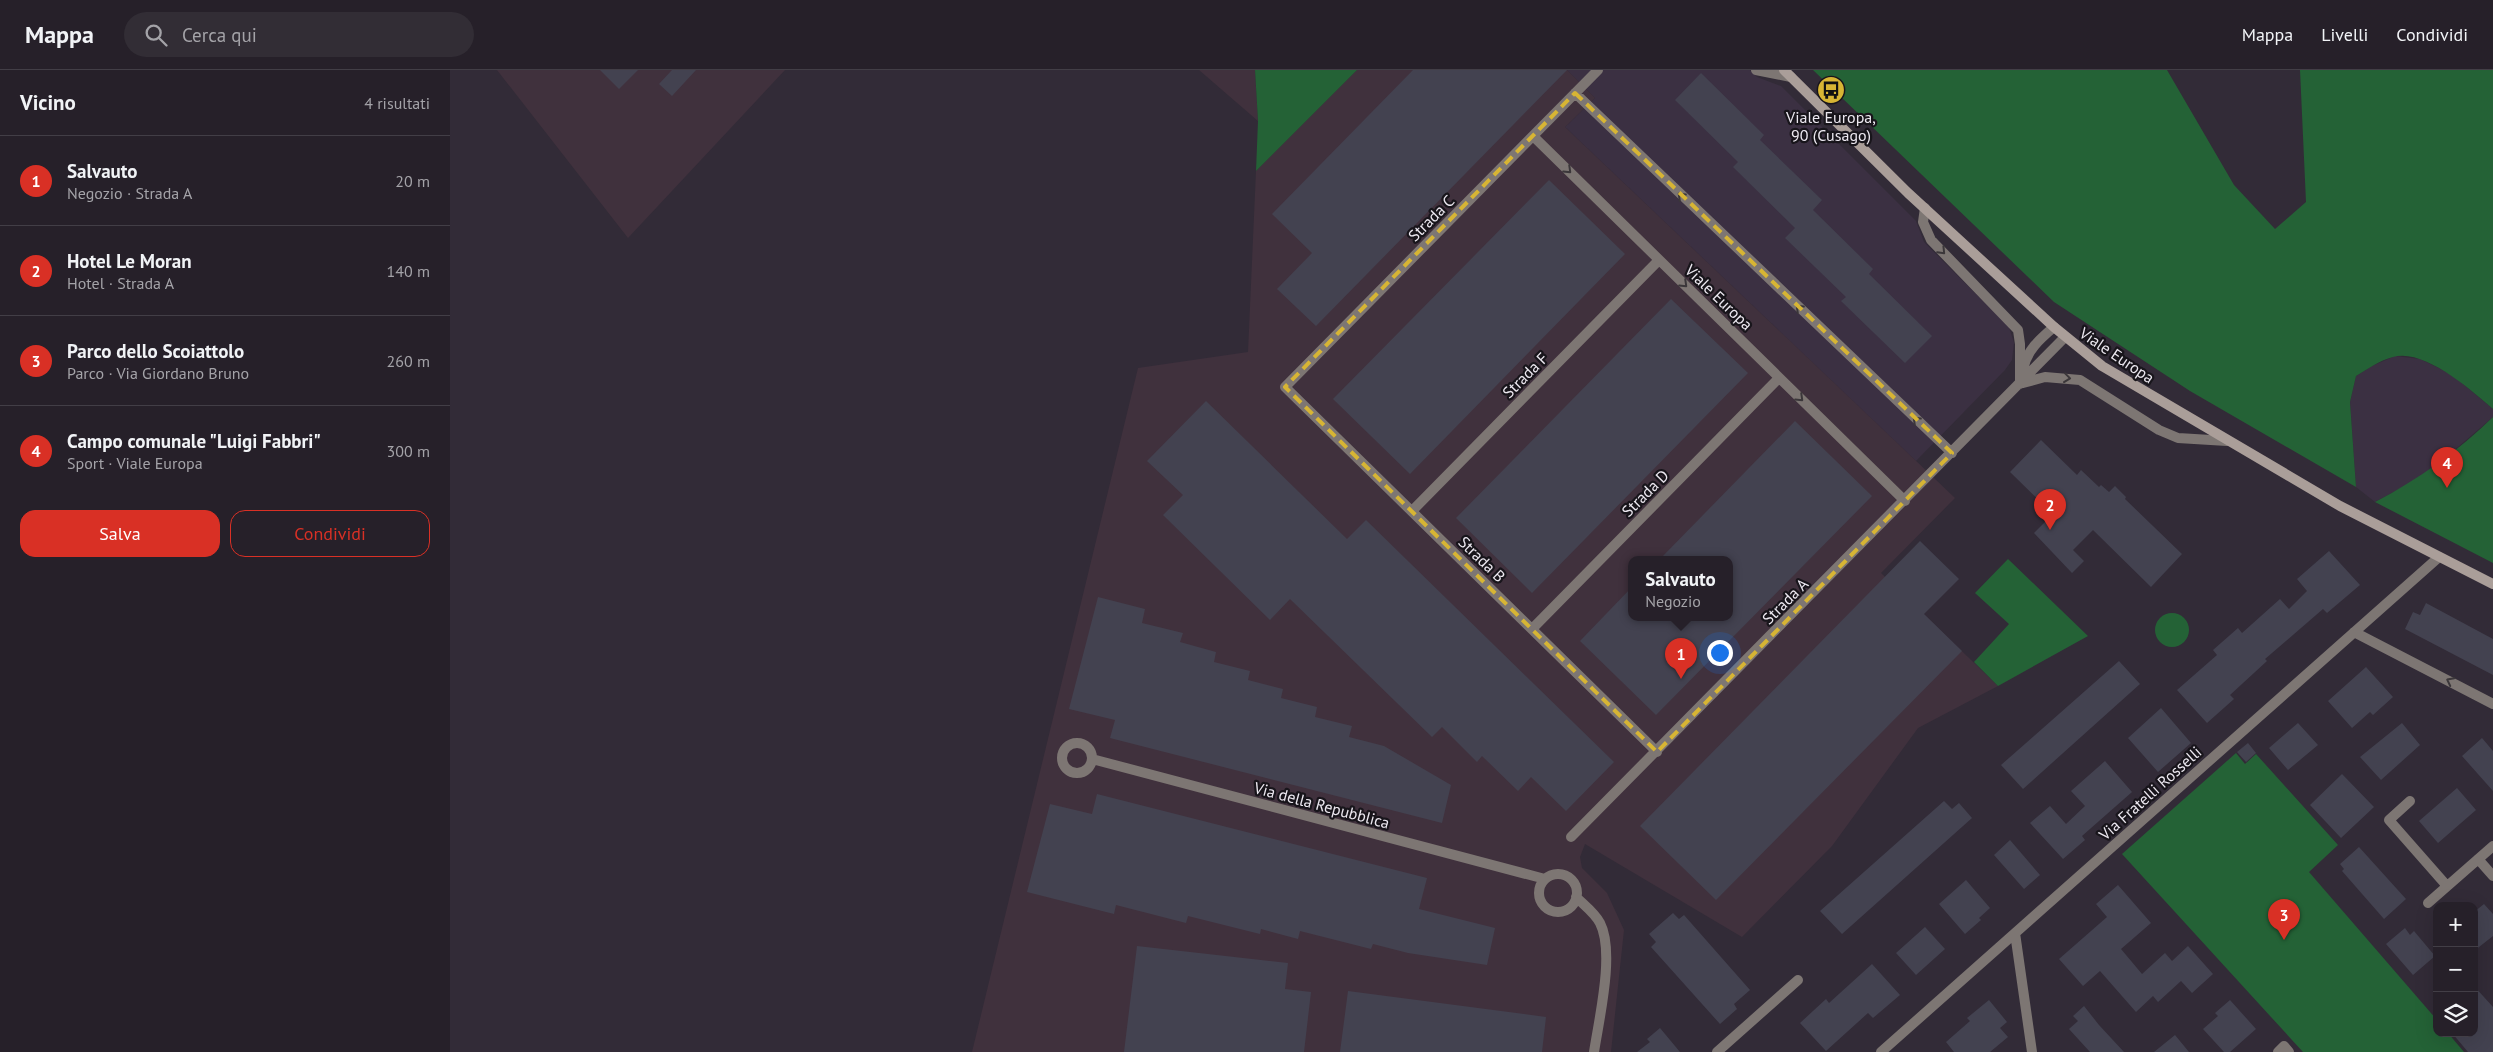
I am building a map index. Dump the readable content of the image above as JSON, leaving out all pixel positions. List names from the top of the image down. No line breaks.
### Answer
{"streets":{"main road":["Viale Europa"],"street":["Strada C","Strada F","Strada D","Strada B","Strada A","Via Fratelli Rosselli","Via della Repubblica"]},"crossings":[["Strada C","Viale Europa"],["Strada C","Strada B"],["Viale Europa","Strada F"],["Viale Europa","Strada D"],["Viale Europa","Strada A"],["Viale Europa","Via Fratelli Rosselli"],["Strada F","Strada B"],["Strada D","Strada B"],["Strada B","Strada A"]],"one_way":["Viale Europa"],"places":{"bus stop":["Viale Europa, 90 (Cusago)"]},"page":{"header":"Mappa","search":"Cerca qui","nav":["Mappa","Livelli","Condividi"],"heading":["Vicino","4 risultati"],"list":[{"mark":"1","name":"Salvauto","note":"Negozio · Strada A","value":"20 m"},{"mark":"2","name":"Hotel Le Moran","note":"Hotel · Strada A","value":"140 m"},{"mark":"3","name":"Parco dello Scoiattolo","note":"Parco · Via Giordano Bruno","value":"260 m"},{"mark":"4","name":"Campo comunale \"Luigi Fabbri\"","note":"Sport · Viale Europa","value":"300 m"}],"pins":["4","2","1","3"],"buttons":["Salva","Condividi"],"popup":["Salvauto","Negozio"],"map_buttons":["+","−"]}}
